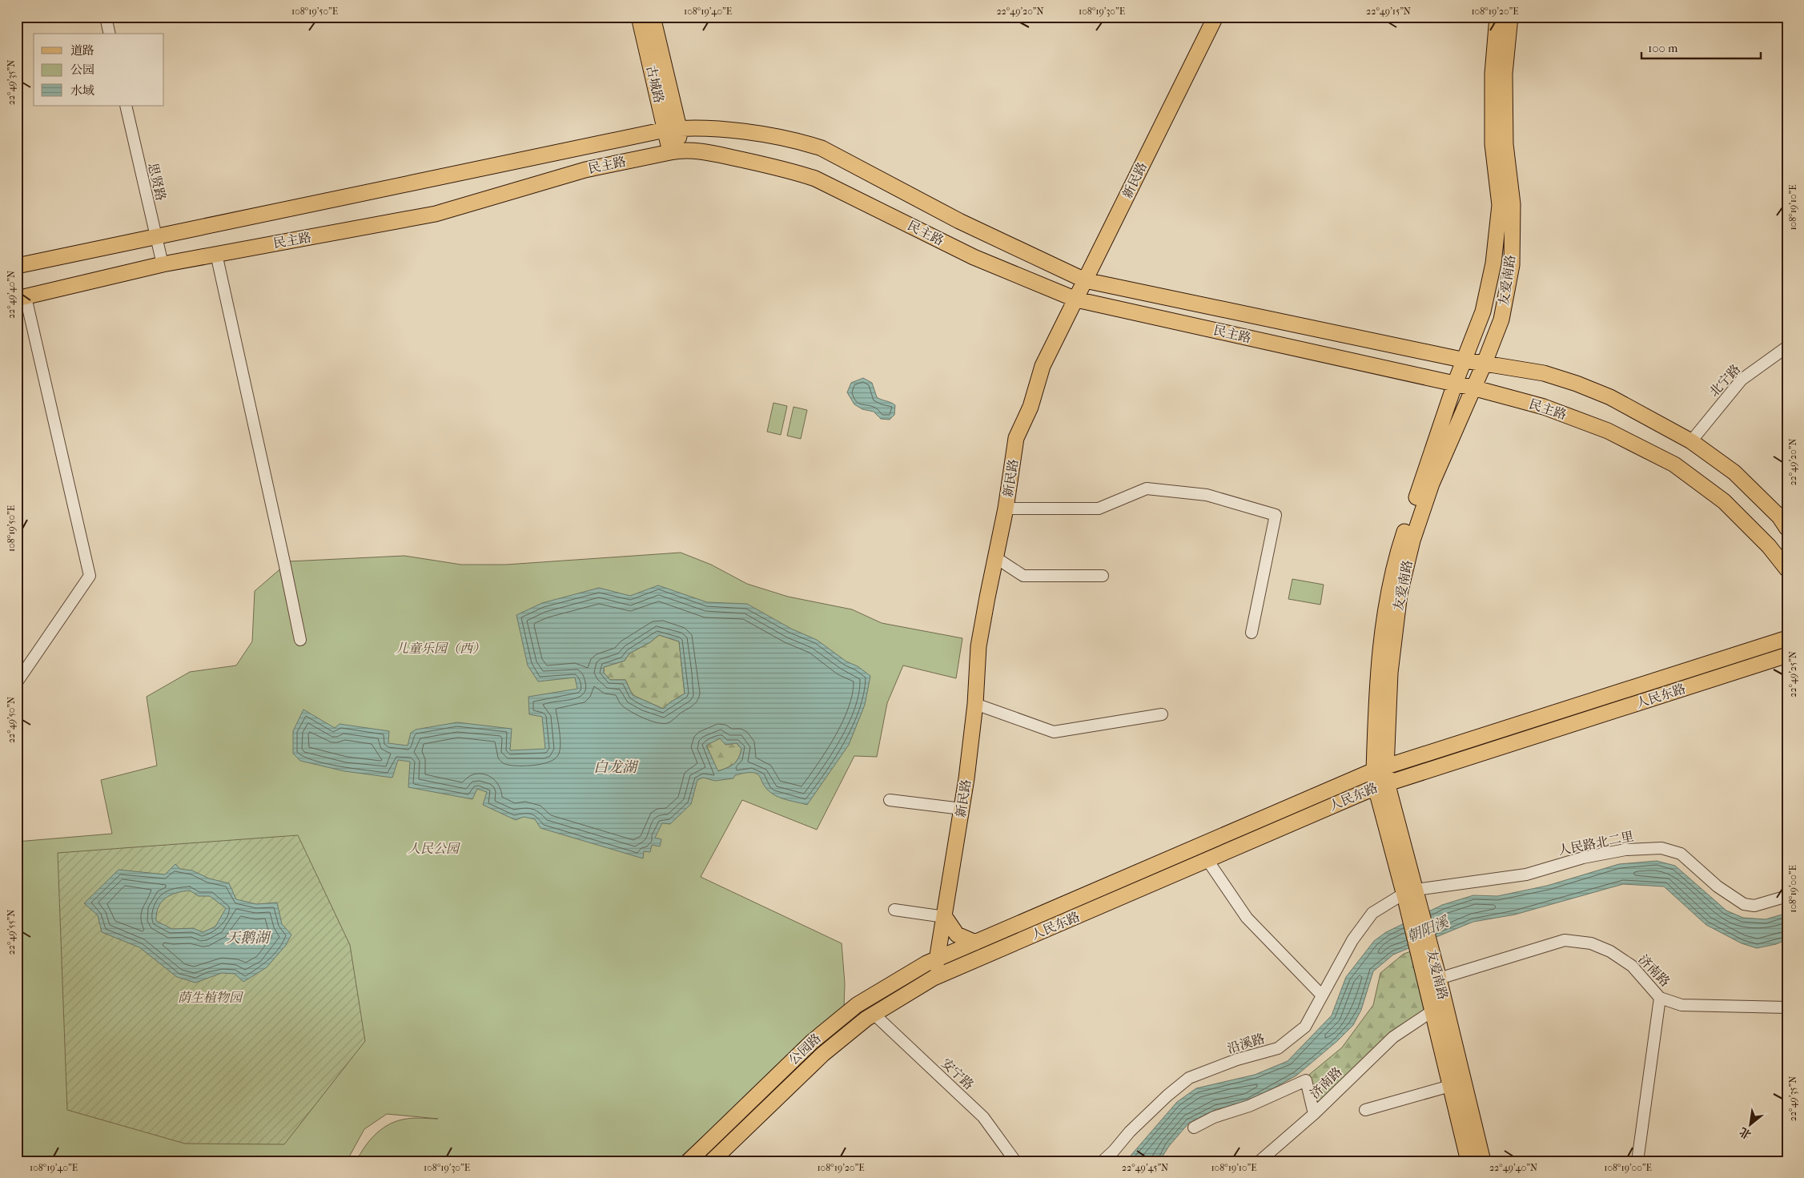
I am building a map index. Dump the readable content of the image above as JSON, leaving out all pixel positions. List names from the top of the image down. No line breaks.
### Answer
{"streets":{"main road":["古城路","民主路","新民路","友爱南路","人民东路","公园路"],"street":["思贤路","北宁路","人民路北二里","济南路","沿溪路","安宁路"]},"crossings":[["古城路","民主路"],["民主路","新民路"],["民主路","思贤路"],["民主路","友爱南路"],["民主路","北宁路"],["新民路","人民东路"],["新民路","公园路"],["友爱南路","人民东路"],["友爱南路","人民路北二里"],["友爱南路","济南路"],["友爱南路","沿溪路"],["人民东路","公园路"],["人民路北二里","沿溪路"],["公园路","安宁路"]],"water":["白龙湖","朝阳溪","天鹅湖"],"parks":["儿童乐园（西）","人民公园","荫生植物园"],"legend":["道路","公园","水域"],"scale_bar":"100 m","north":"bottom left","coordinates":["108°19'50\"E","108°19'40\"E","22°49'20\"N","108°19'30\"E","22°49'15\"N","108°19'20\"E","22°49'35\"N","108°19'10\"E","22°49'40\"N","22°49'25\"N","22°49'50\"N","108°19'00\"E","22°49'55\"N","22°49'45\"N"]}
